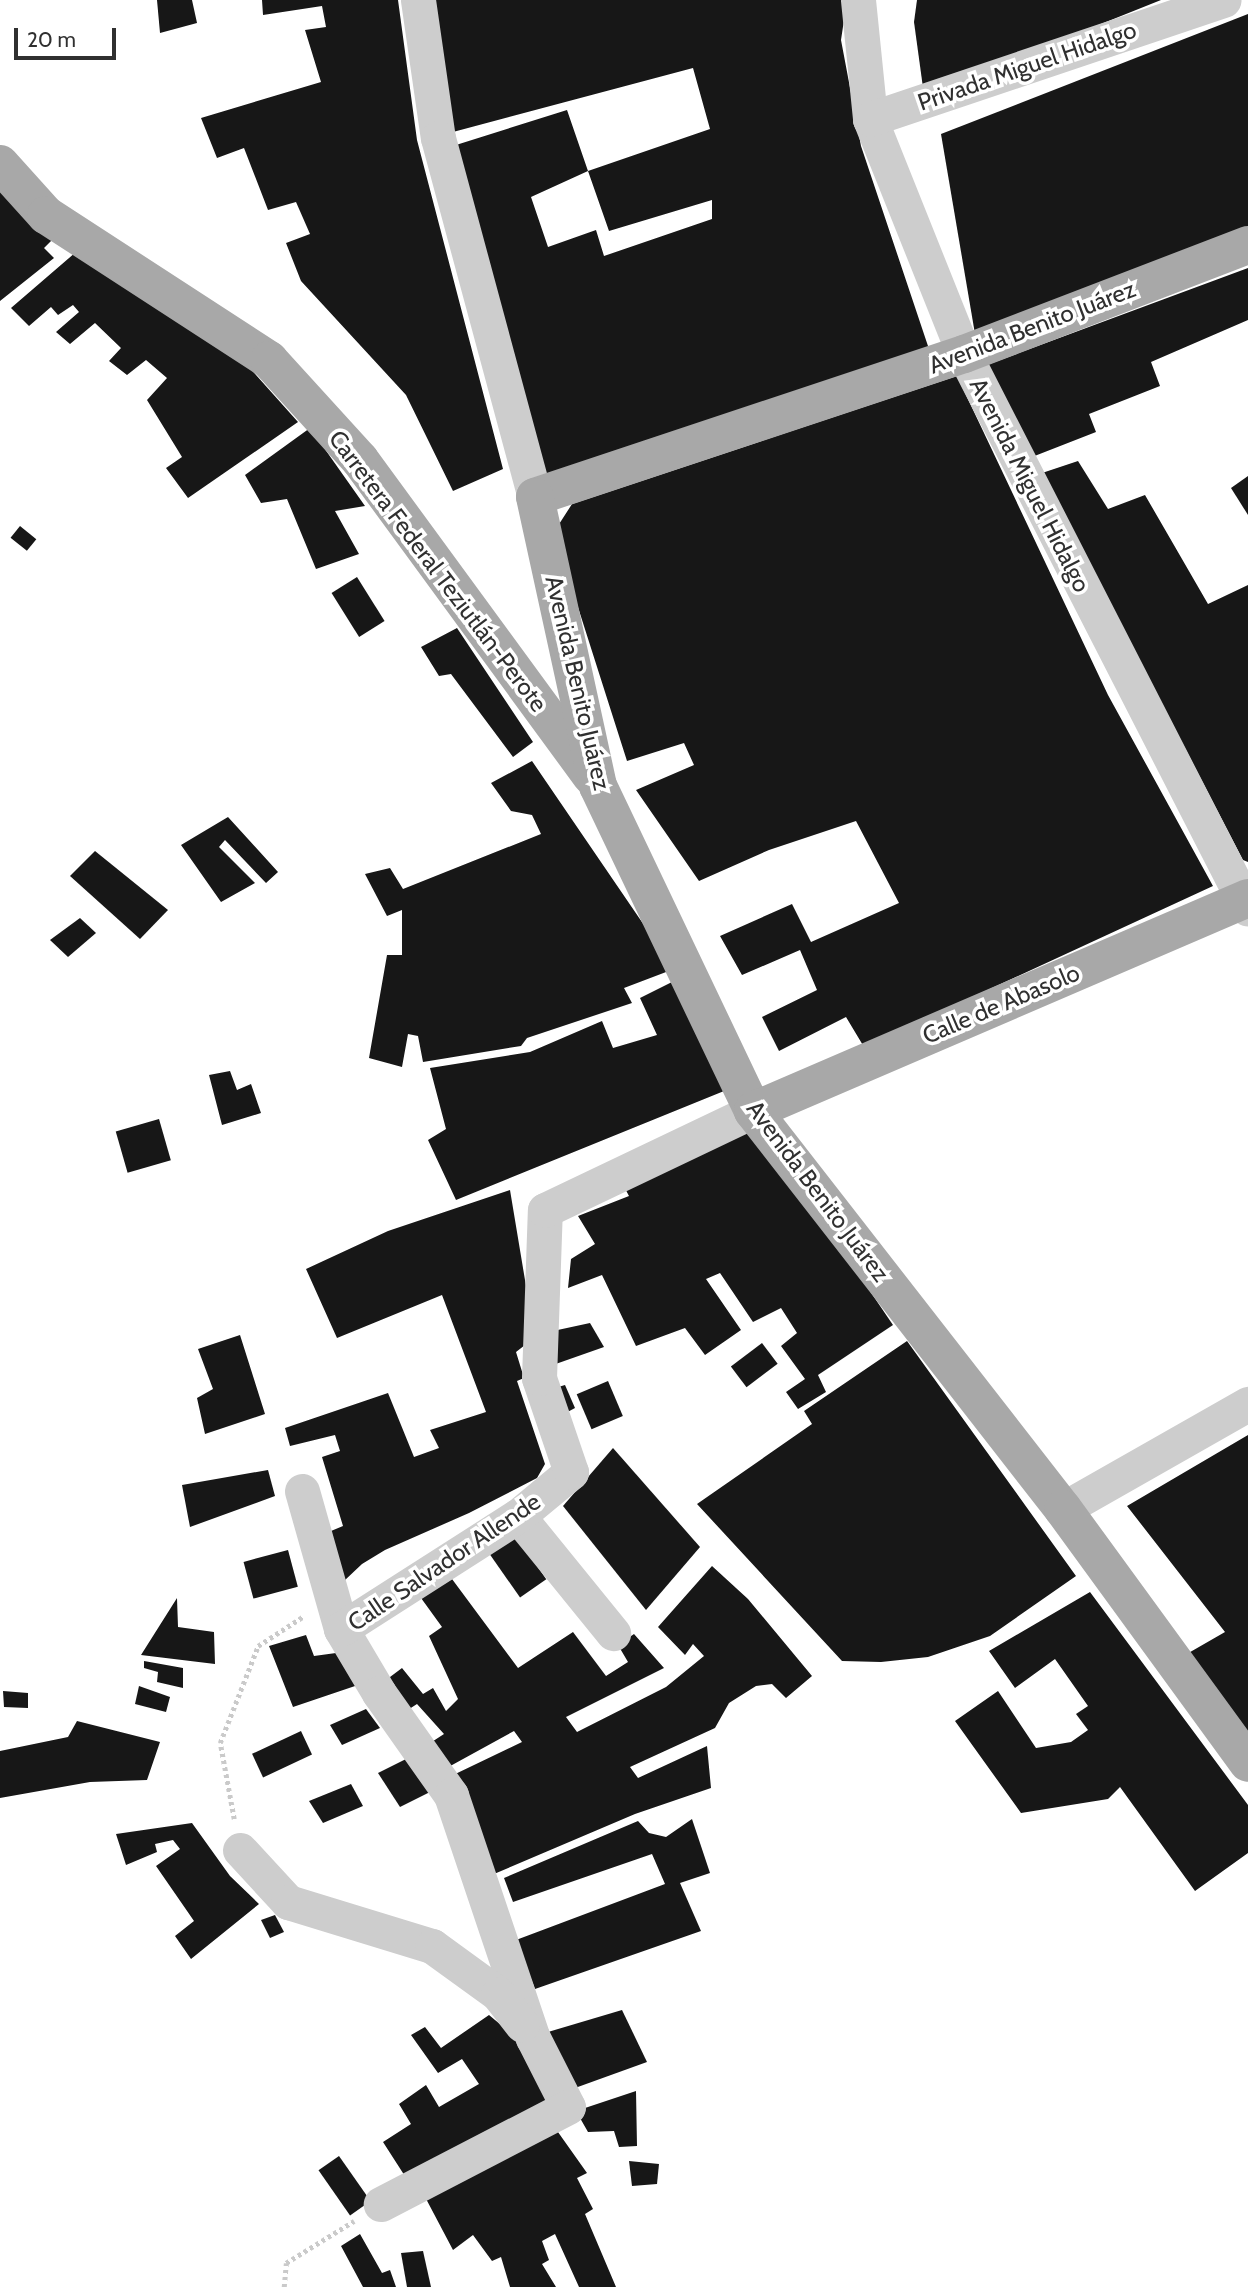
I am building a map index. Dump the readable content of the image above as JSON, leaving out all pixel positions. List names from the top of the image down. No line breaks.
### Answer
{"streets":{"main road":["Avenida Benito Juárez","Carretera Federal Teziutlán-Perote","Calle de Abasolo"],"street":["Privada Miguel Hidalgo","Avenida Miguel Hidalgo","Calle Salvador Allende"]},"crossings":[["Privada Miguel Hidalgo","Avenida Miguel Hidalgo"],["Avenida Benito Juárez","Avenida Miguel Hidalgo"],["Avenida Benito Juárez","Carretera Federal Teziutlán-Perote"],["Avenida Benito Juárez","Calle de Abasolo"],["Avenida Benito Juárez","Calle Salvador Allende"],["Avenida Miguel Hidalgo","Calle de Abasolo"],["Calle de Abasolo","Calle Salvador Allende"]],"scale_bar":"20 m"}
